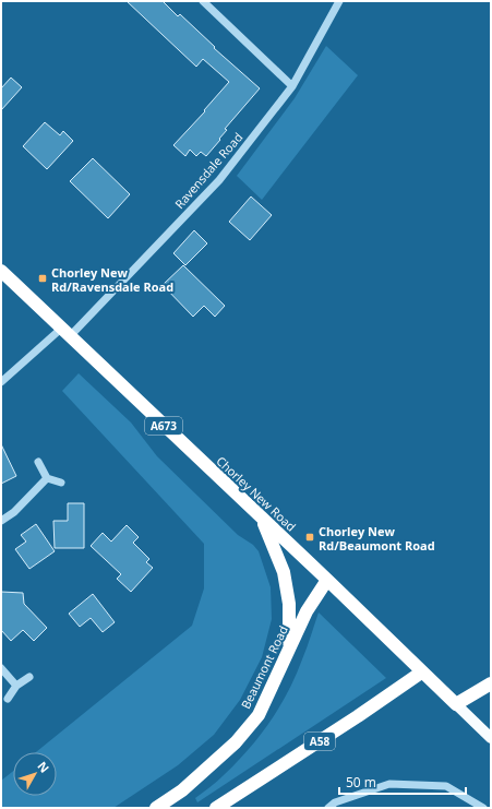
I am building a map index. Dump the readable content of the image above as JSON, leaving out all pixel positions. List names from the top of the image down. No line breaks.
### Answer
{"streets":{"highway":["A673","Chorley New Road","Beaumont Road","A58"],"street":["Ravensdale Road"]},"crossings":[["Ravensdale Road","Chorley New Road"],["Chorley New Road","Beaumont Road"],["Chorley New Road","A58"]],"places":{"transit":["Chorley New Rd/Ravensdale Road","Chorley New Rd/Beaumont Road"]},"scale_bar":"50 m","north":"top right"}
